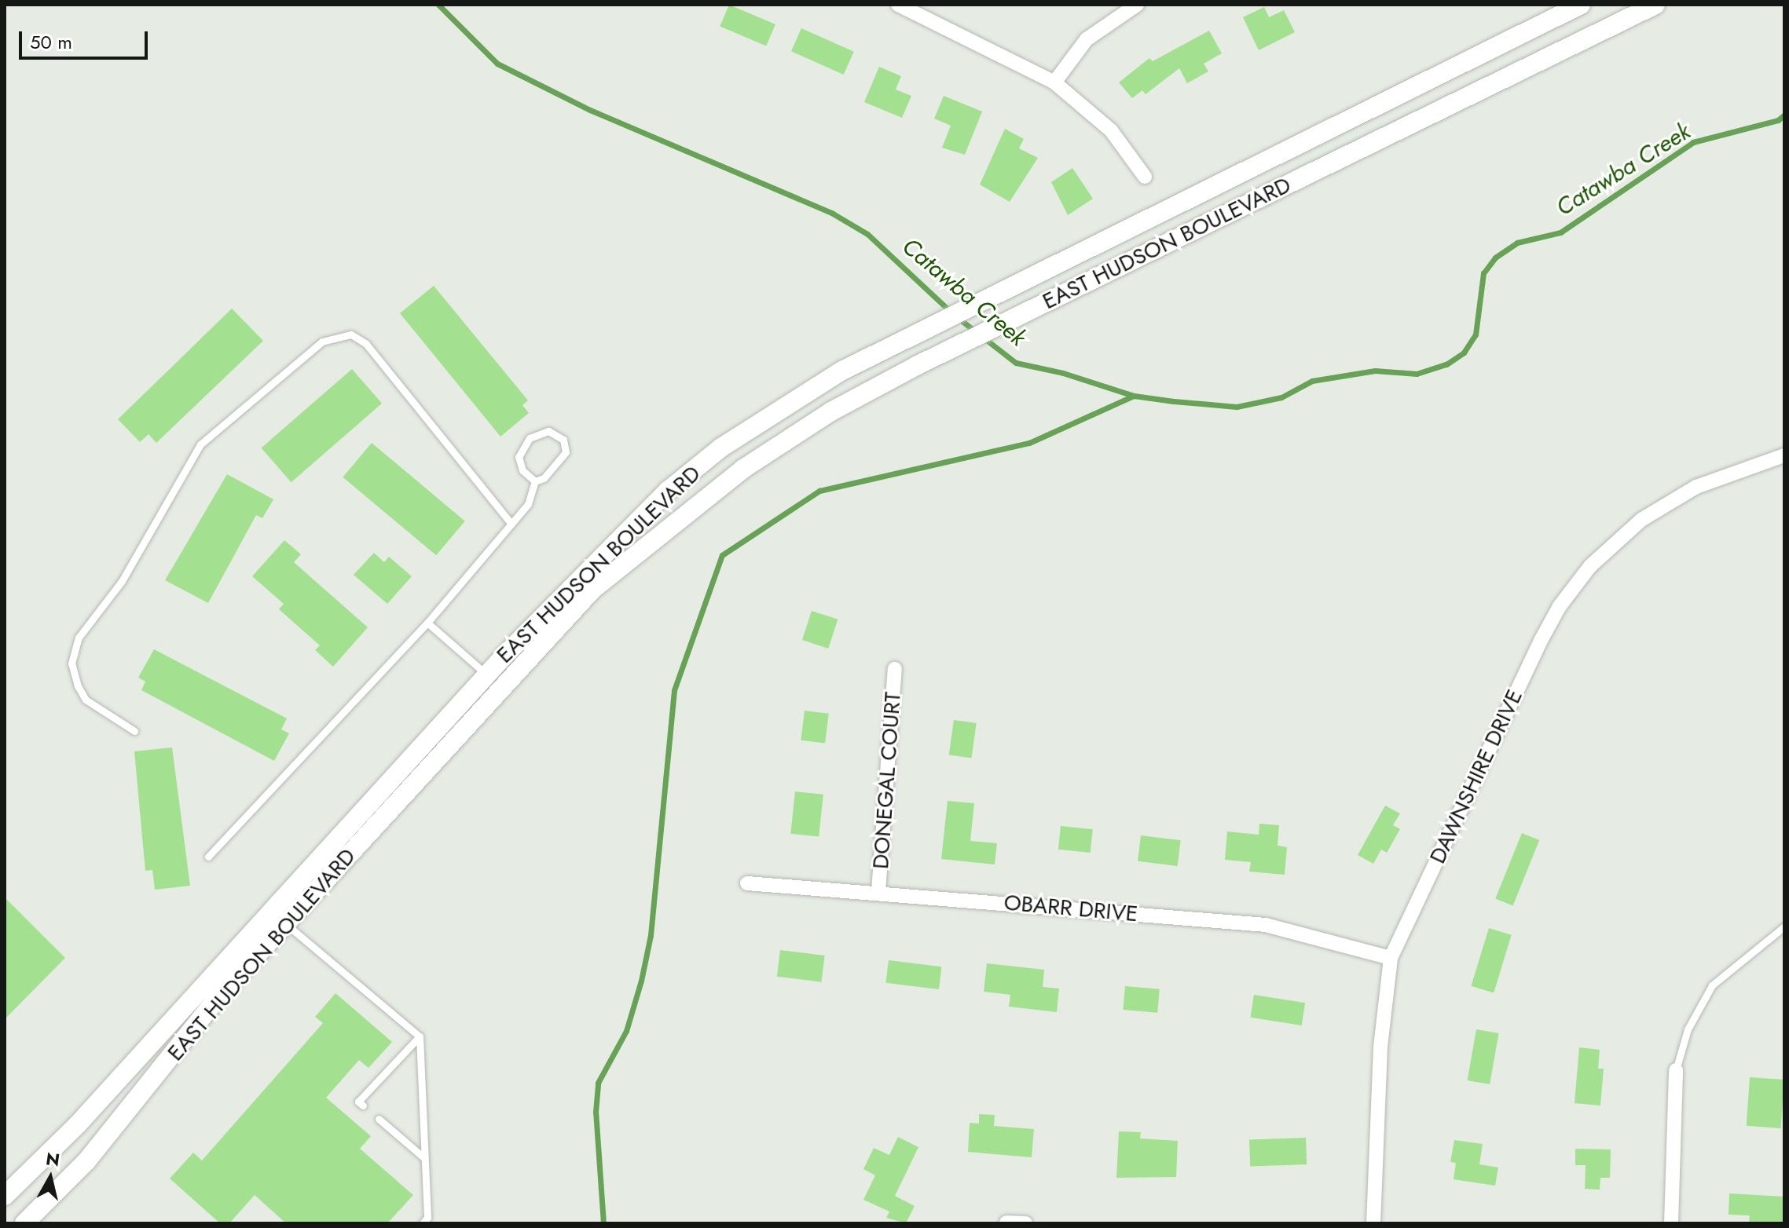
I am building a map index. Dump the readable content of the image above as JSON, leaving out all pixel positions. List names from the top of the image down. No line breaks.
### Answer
{"streets":{"main road":["EAST HUDSON BOULEVARD"],"street":["DAWNSHIRE DRIVE","DONEGAL COURT","OBARR DRIVE"]},"crossings":[["DAWNSHIRE DRIVE","OBARR DRIVE"],["DONEGAL COURT","OBARR DRIVE"]],"water":["Catawba Creek"],"scale_bar":"50 m","north":"top"}
